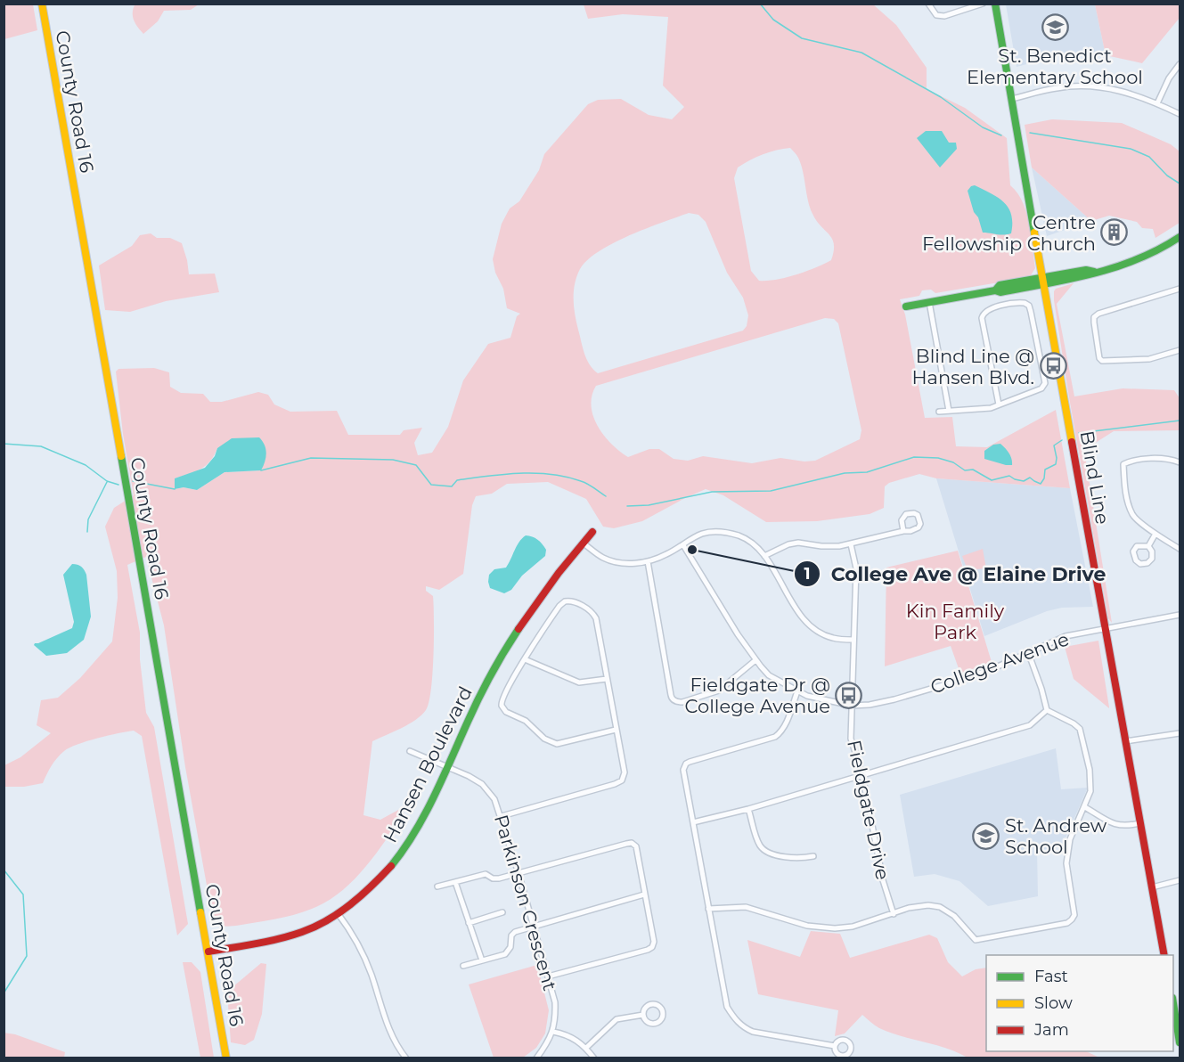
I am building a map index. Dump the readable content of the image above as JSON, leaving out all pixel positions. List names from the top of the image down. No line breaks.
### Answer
{"streets":{"street":["County Road 16","Blind Line","College Avenue","Hansen Boulevard","Fieldgate Drive","Parkinson Crescent"]},"crossings":[["County Road 16","Hansen Boulevard"],["Blind Line","College Avenue"],["College Avenue","Fieldgate Drive"],["Hansen Boulevard","Parkinson Crescent"]],"parks":["Kin Family Park"],"places":{"school or university":["St. Benedict Elementary School","St. Andrew School"],"building":["Centre Fellowship Church"],"bus stop":["Blind Line @ Hansen Blvd.","Fieldgate Dr @ College Avenue"],"other":["College Ave @ Elaine Drive"]},"legend":["Fast","Slow","Jam"]}
